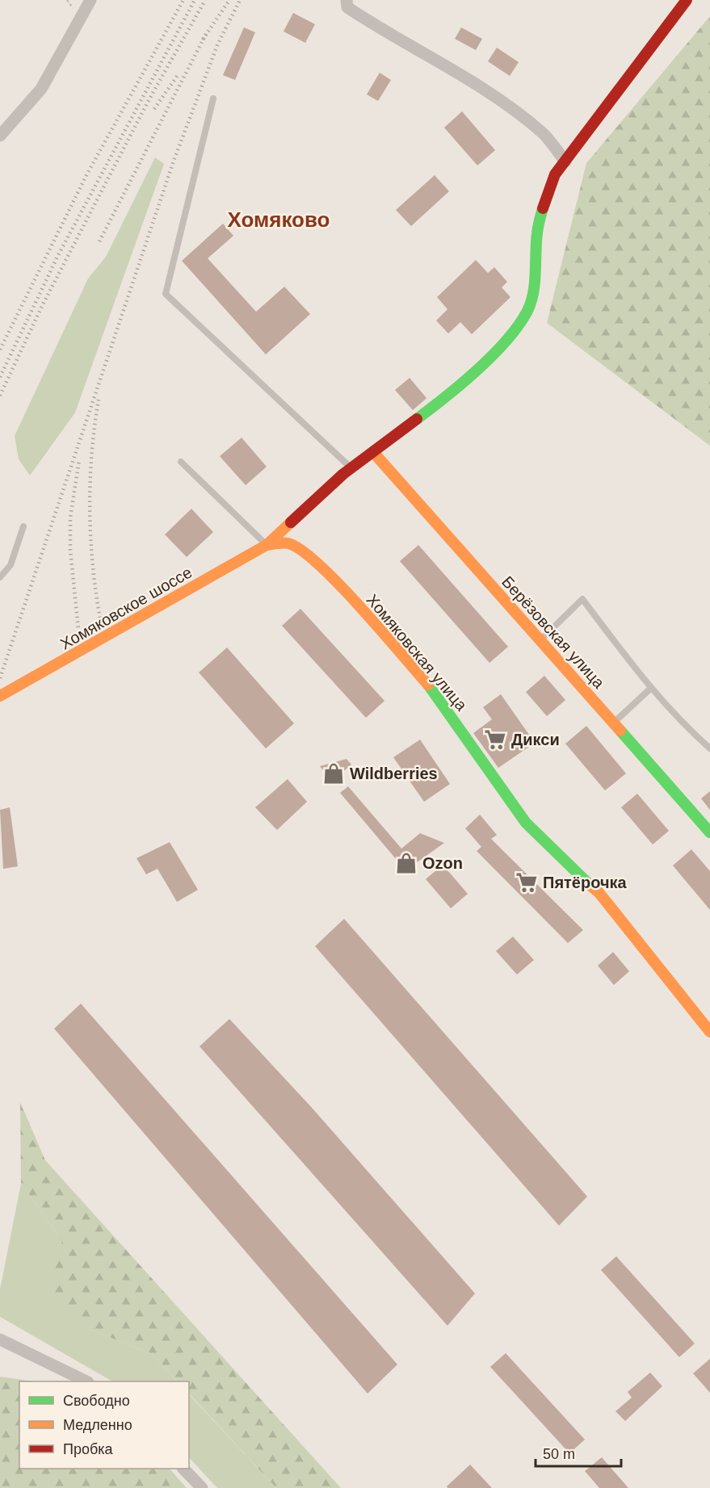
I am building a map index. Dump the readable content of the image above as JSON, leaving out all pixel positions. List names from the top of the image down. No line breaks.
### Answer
{"streets":{"street":["Хомяковское шоссе","Берёзовская улица","Хомяковская улица"]},"crossings":[["Хомяковское шоссе","Хомяковская улица"]],"districts":["Хомяково"],"places":{"supermarket":["Дикси","Пятёрочка"],"shop":["Wildberries","Ozon"]},"legend":["Свободно","Медленно","Пробка"],"scale_bar":"50 m"}
